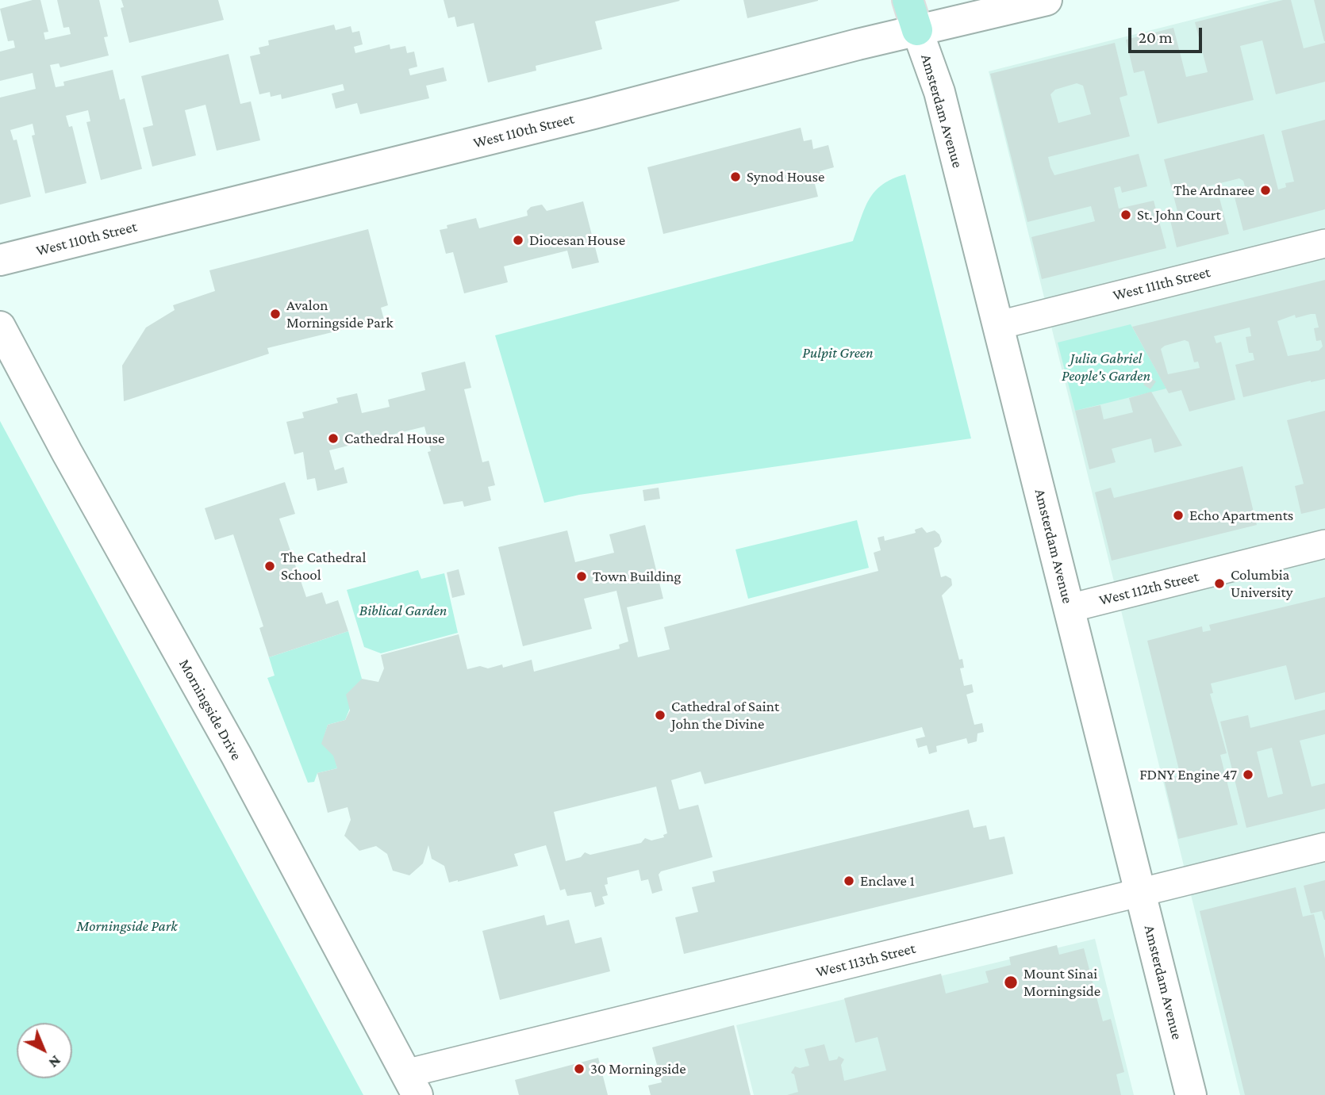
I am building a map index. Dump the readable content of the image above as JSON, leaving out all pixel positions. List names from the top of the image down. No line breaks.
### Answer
{"streets":{"main road":["Amsterdam Avenue","West 110th Street","Morningside Drive"],"street":["West 111th Street","West 112th Street","West 113th Street"]},"crossings":[["Amsterdam Avenue","West 110th Street"],["Amsterdam Avenue","West 111th Street"],["Amsterdam Avenue","West 112th Street"],["Amsterdam Avenue","West 113th Street"],["Morningside Drive","West 113th Street"]],"parks":["Pulpit Green","Julia Gabriel People's Garden","Biblical Garden","Morningside Park"],"places":["Synod House","The Ardnaree","St. John Court","Diocesan House","Avalon Morningside Park","Cathedral House","Echo Apartments","The Cathedral School","Town Building","Columbia University","Cathedral of Saint John the Divine","FDNY Engine 47","Enclave 1","Mount Sinai Morningside","30 Morningside"],"scale_bar":"20 m","north":"bottom right"}
